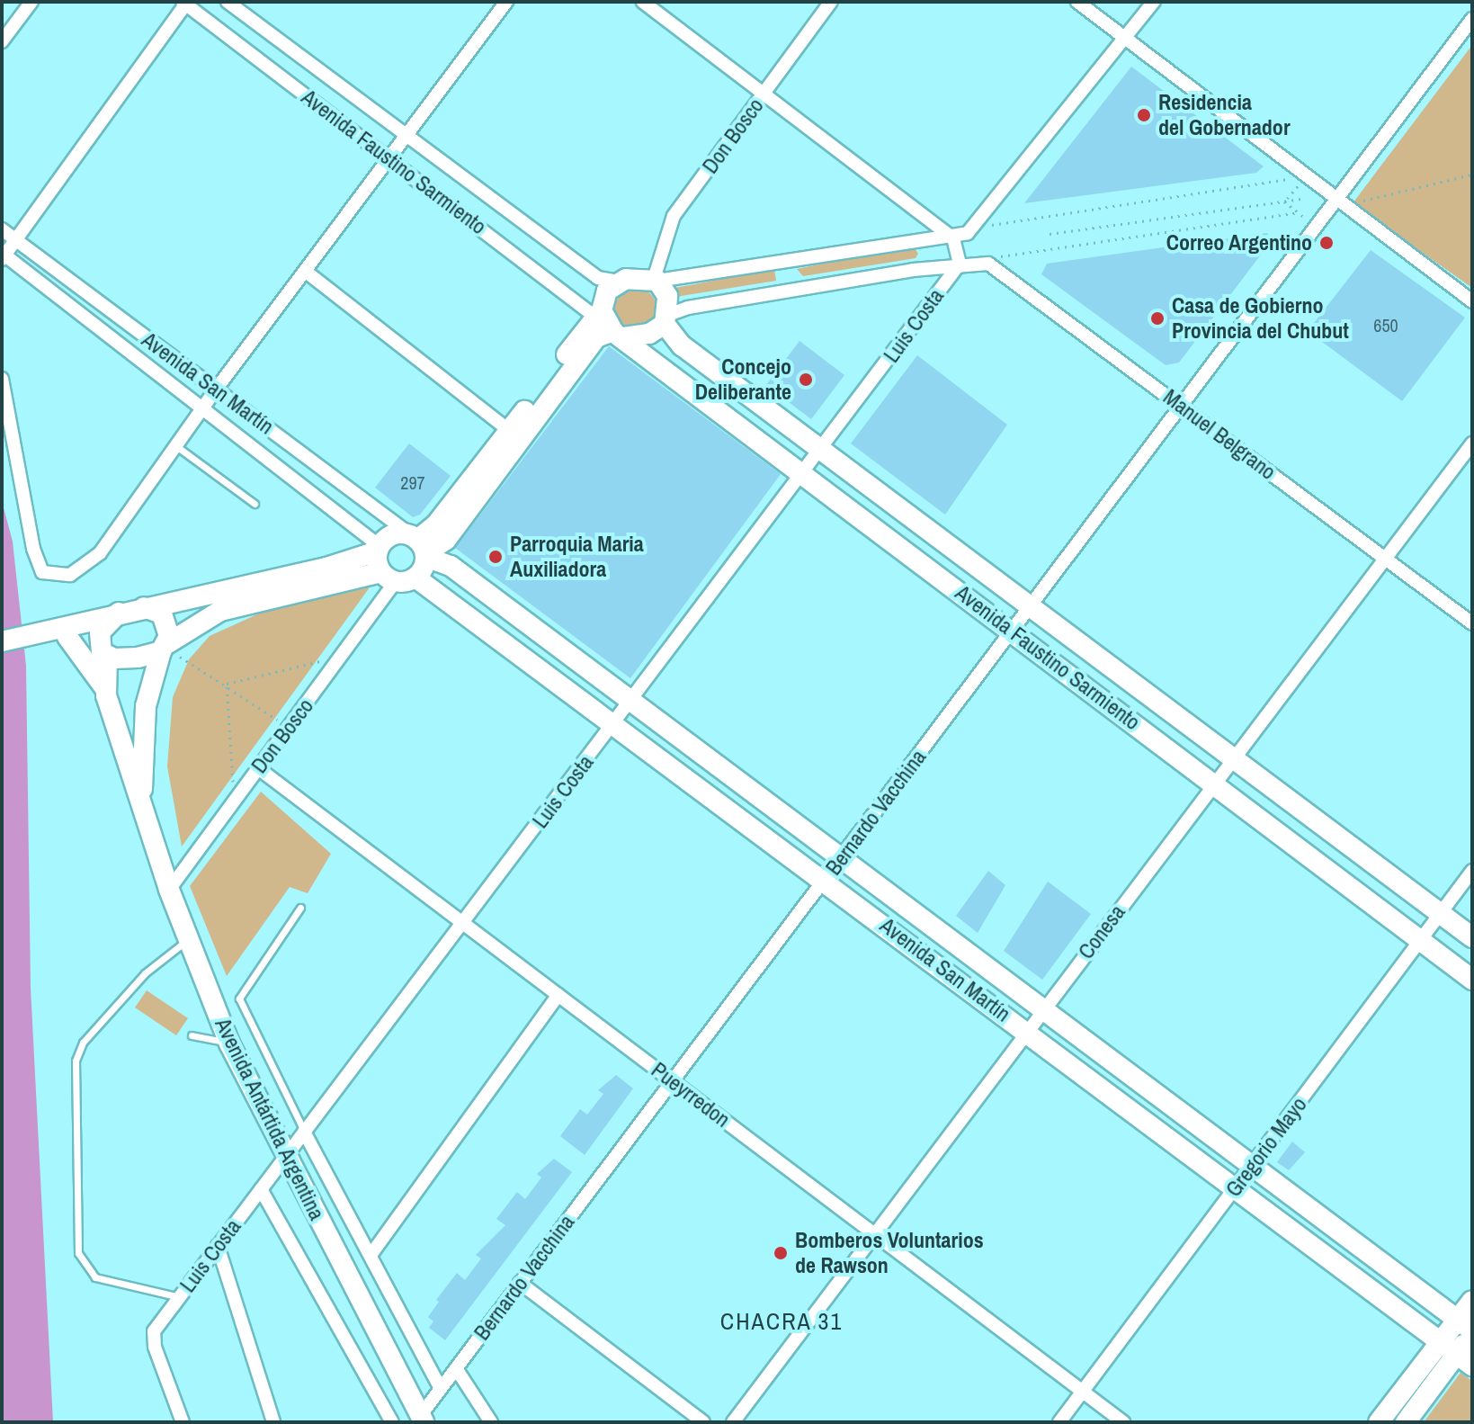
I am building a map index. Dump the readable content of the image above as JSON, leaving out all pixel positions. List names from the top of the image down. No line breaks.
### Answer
{"streets":{"main road":["Avenida Faustino Sarmiento","Avenida San Martín","Avenida Antártida Argentina"],"street":["Don Bosco","Luis Costa","Manuel Belgrano","Bernardo Vacchina","Conesa","Pueyrredon","Gregorio Mayo"]},"crossings":[["Don Bosco","Avenida Faustino Sarmiento"],["Don Bosco","Pueyrredon"],["Don Bosco","Avenida Antártida Argentina"],["Avenida Faustino Sarmiento","Luis Costa"],["Avenida Faustino Sarmiento","Bernardo Vacchina"],["Avenida Faustino Sarmiento","Conesa"],["Avenida Faustino Sarmiento","Gregorio Mayo"],["Luis Costa","Avenida San Martín"],["Luis Costa","Pueyrredon"],["Luis Costa","Avenida Antártida Argentina"],["Avenida San Martín","Bernardo Vacchina"],["Avenida San Martín","Conesa"],["Avenida San Martín","Gregorio Mayo"],["Manuel Belgrano","Bernardo Vacchina"],["Manuel Belgrano","Conesa"],["Bernardo Vacchina","Pueyrredon"],["Bernardo Vacchina","Avenida Antártida Argentina"],["Conesa","Pueyrredon"],["Pueyrredon","Gregorio Mayo"]],"districts":["CHACRA 31"],"places":["Residencia del Gobernador","Correo Argentino","Casa de Gobierno Provincia del Chubut","Concejo Deliberante","Parroquia Maria Auxiliadora","Bomberos Voluntarios de Rawson"],"house_numbers":["650","297"]}
